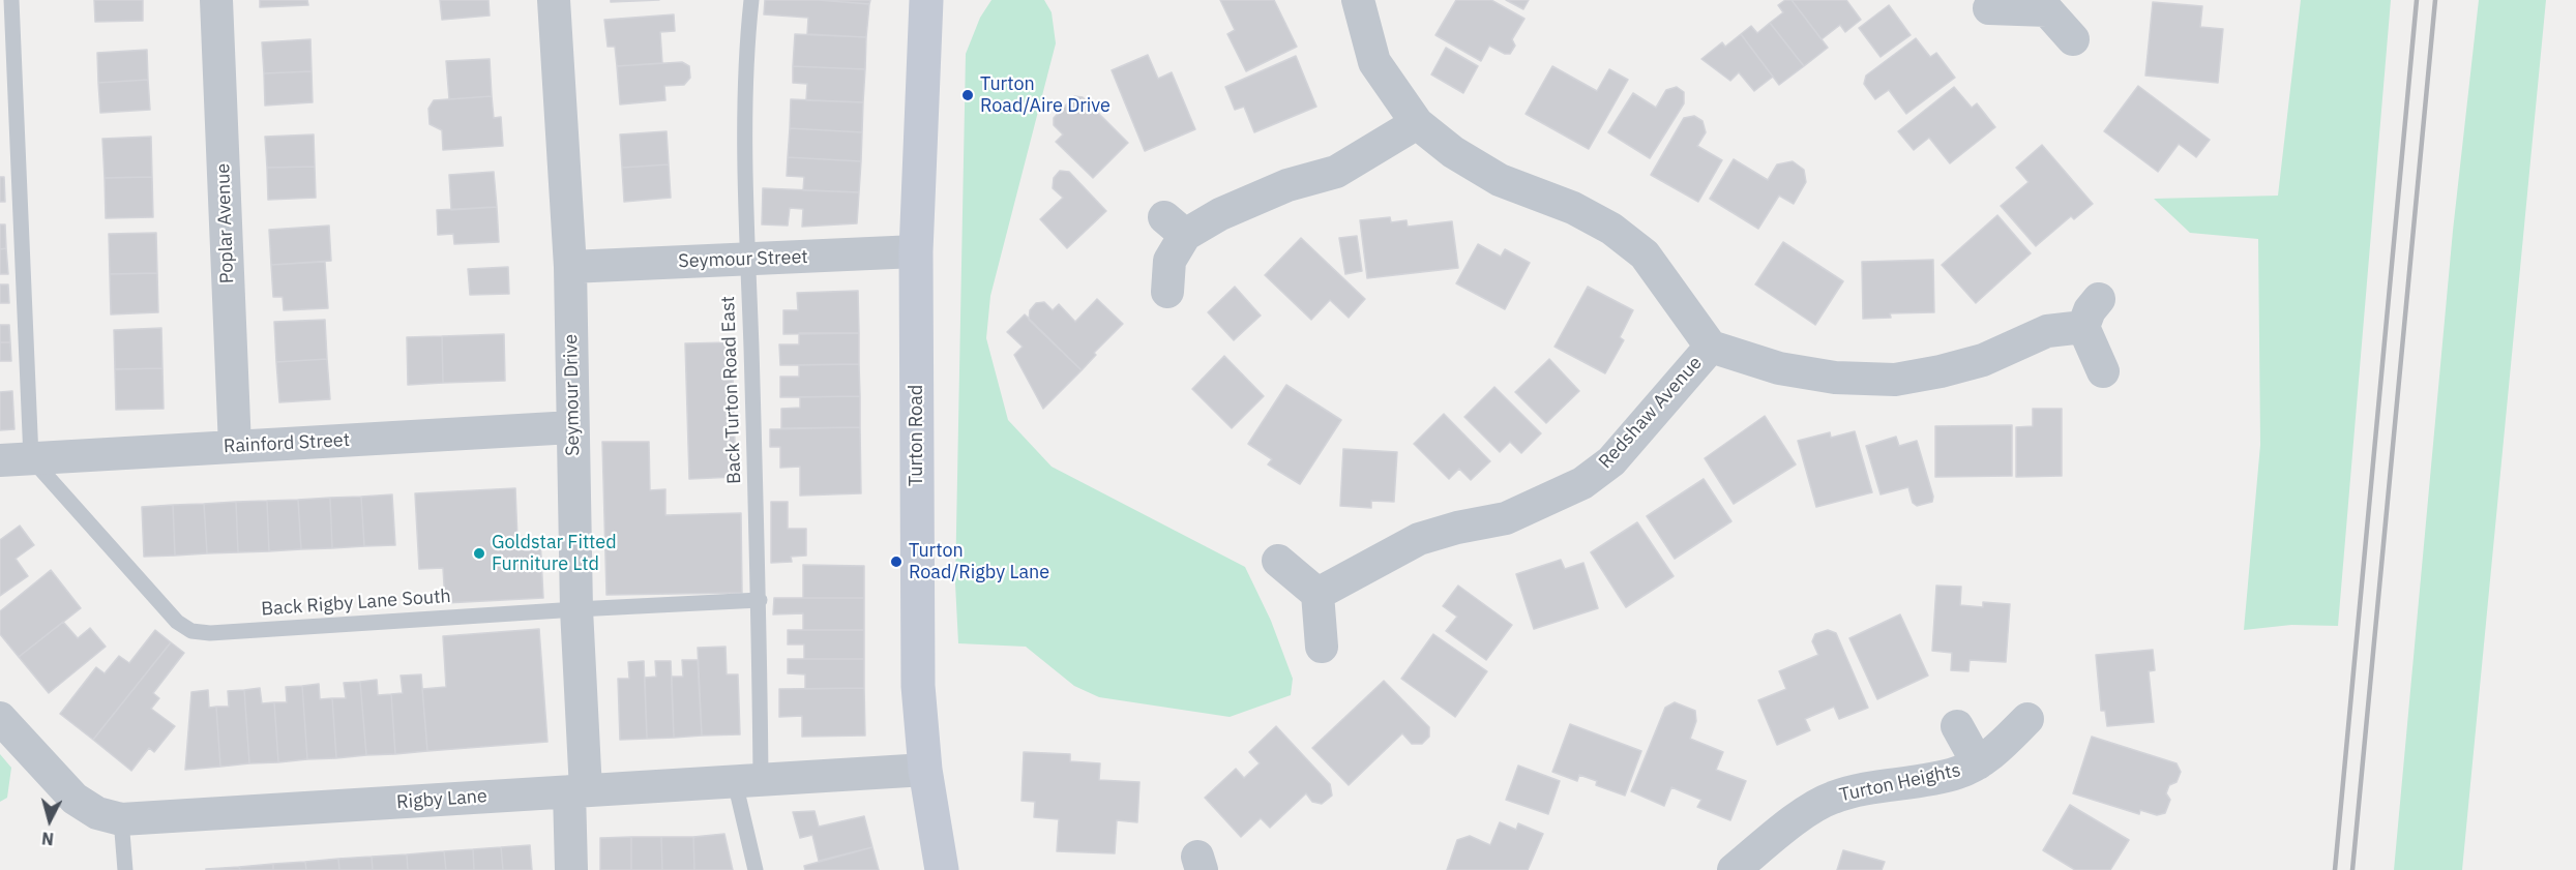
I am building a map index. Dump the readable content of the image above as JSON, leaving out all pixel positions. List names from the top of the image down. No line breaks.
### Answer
{"streets":{"main road":["Turton Road"],"street":["Poplar Avenue","Seymour Street","Seymour Drive","Redshaw Avenue","Rainford Street","Turton Heights","Rigby Lane"],"lane":["Back Turton Road East","Back Rigby Lane South"]},"crossings":[["Poplar Avenue","Rainford Street"],["Seymour Street","Back Turton Road East"],["Seymour Street","Seymour Drive"],["Seymour Street","Turton Road"],["Back Turton Road East","Back Rigby Lane South"],["Back Turton Road East","Rigby Lane"],["Seymour Drive","Rainford Street"],["Seymour Drive","Back Rigby Lane South"],["Seymour Drive","Rigby Lane"],["Turton Road","Rigby Lane"],["Rainford Street","Back Rigby Lane South"]],"places":["Turton Road/Aire Drive","Goldstar Fitted Furniture Ltd","Turton Road/Rigby Lane"],"north":"bottom"}
